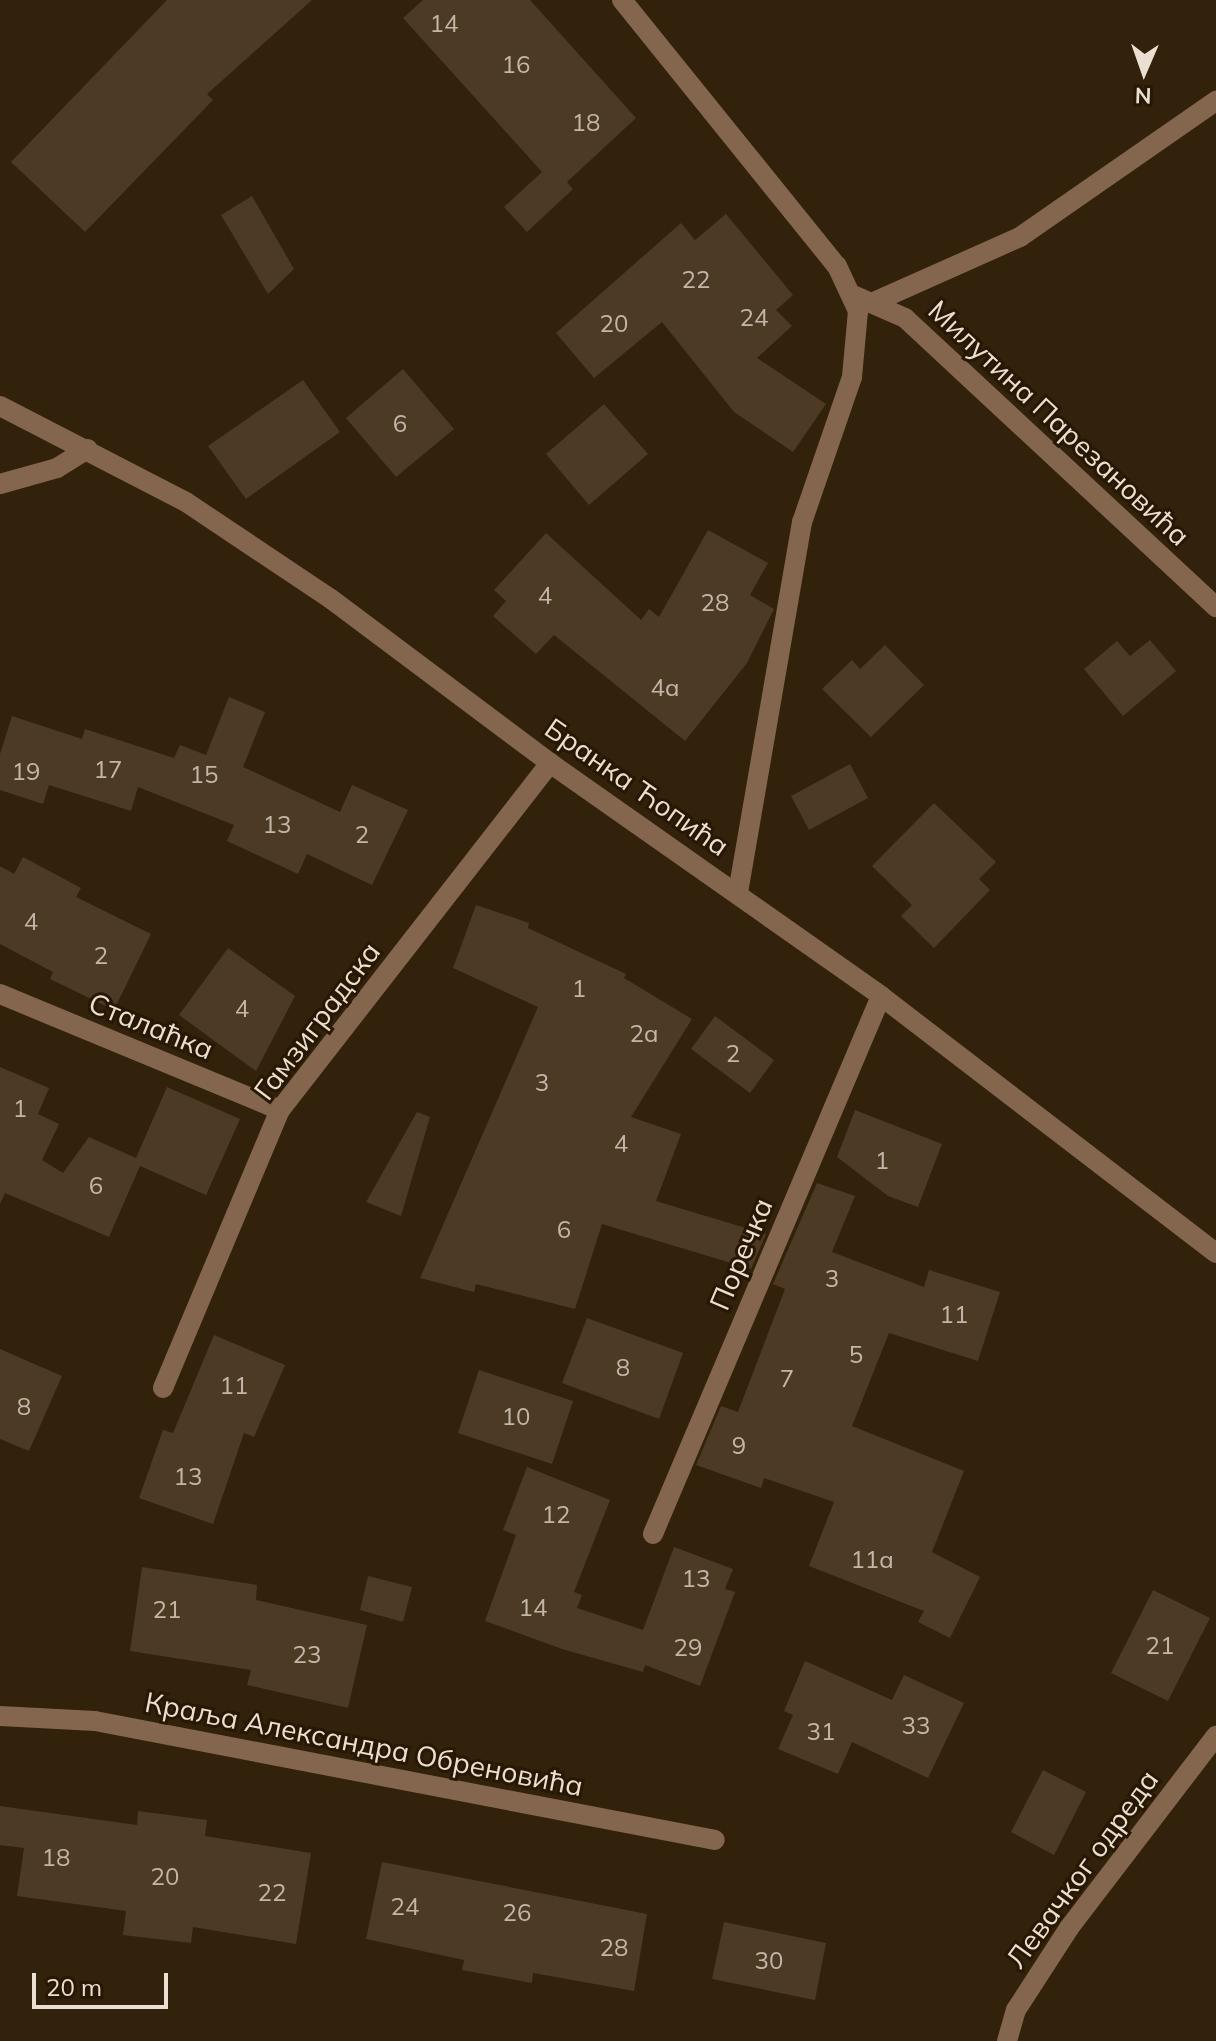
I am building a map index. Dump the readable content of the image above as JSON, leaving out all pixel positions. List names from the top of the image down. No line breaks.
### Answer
{"streets":{"street":["Милутина Парезановића","Бранка Ћопића","Гамзиградска","Сталаћка","Поречка","Краља Александра Обреновића","Левачког одреда"]},"crossings":[["Бранка Ћопића","Гамзиградска"],["Бранка Ћопића","Поречка"],["Гамзиградска","Сталаћка"]],"house_numbers":["14","16","18","22","24","20","6","4","28","4a","17","19","15","13","2","4","2","1","4","2a","2","3","1","4","1","6","6","3","11","5","8","7","11","8","10","9","13","12","11a","13","14","21","21","29","23","33","31","18","20","22","24","26","28","30"],"scale_bar":"20 m","north":"bottom"}
